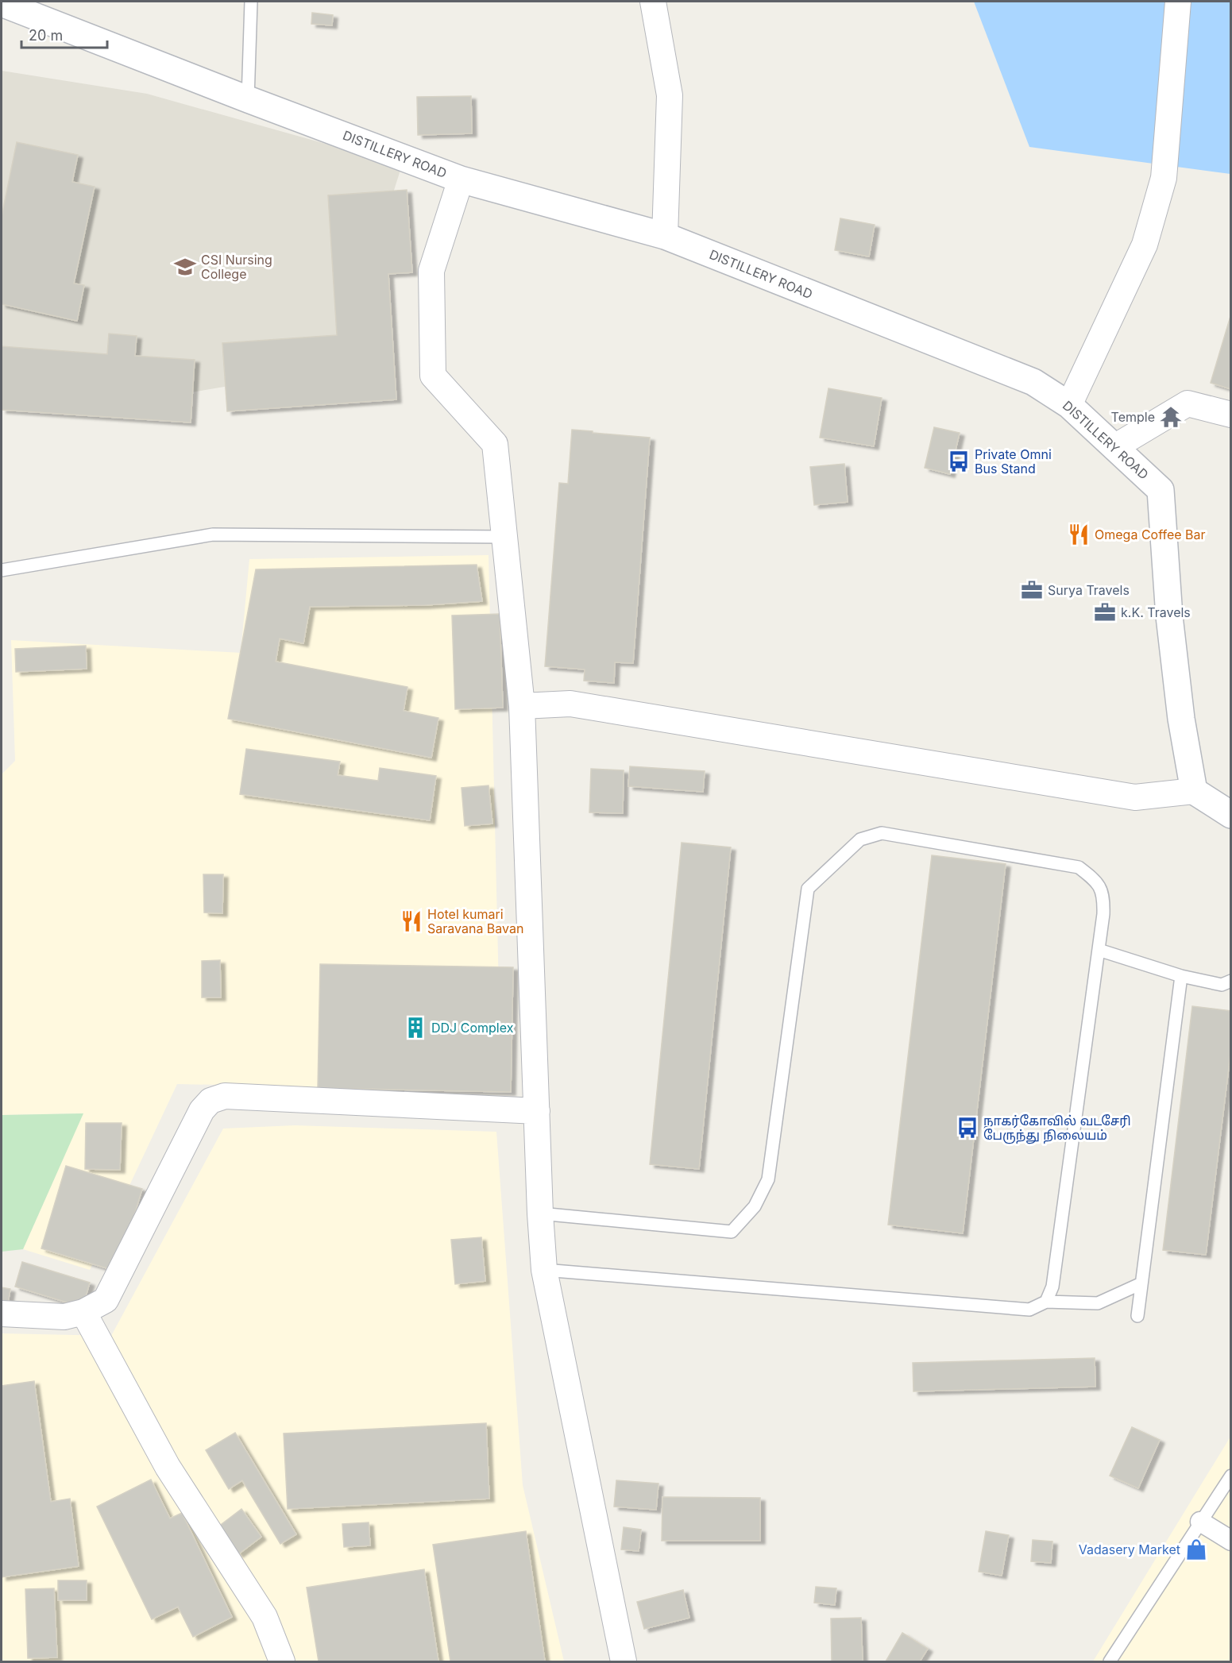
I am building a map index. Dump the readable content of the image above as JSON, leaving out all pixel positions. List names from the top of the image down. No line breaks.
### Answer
{"streets":{"main road":["DISTILLERY ROAD"]},"places":{"school or university":["CSI Nursing College"],"temple":["Temple"],"bus stop":["Private Omni Bus Stand","நாகர்கோவில் வடசேரி பேருந்து நிலையம்"],"restaurant":["Omega Coffee Bar","Hotel kumari Saravana Bavan"],"office":["Surya Travels","k.K. Travels"],"building":["DDJ Complex"],"shop":["Vadasery Market"]},"scale_bar":"20 m"}
